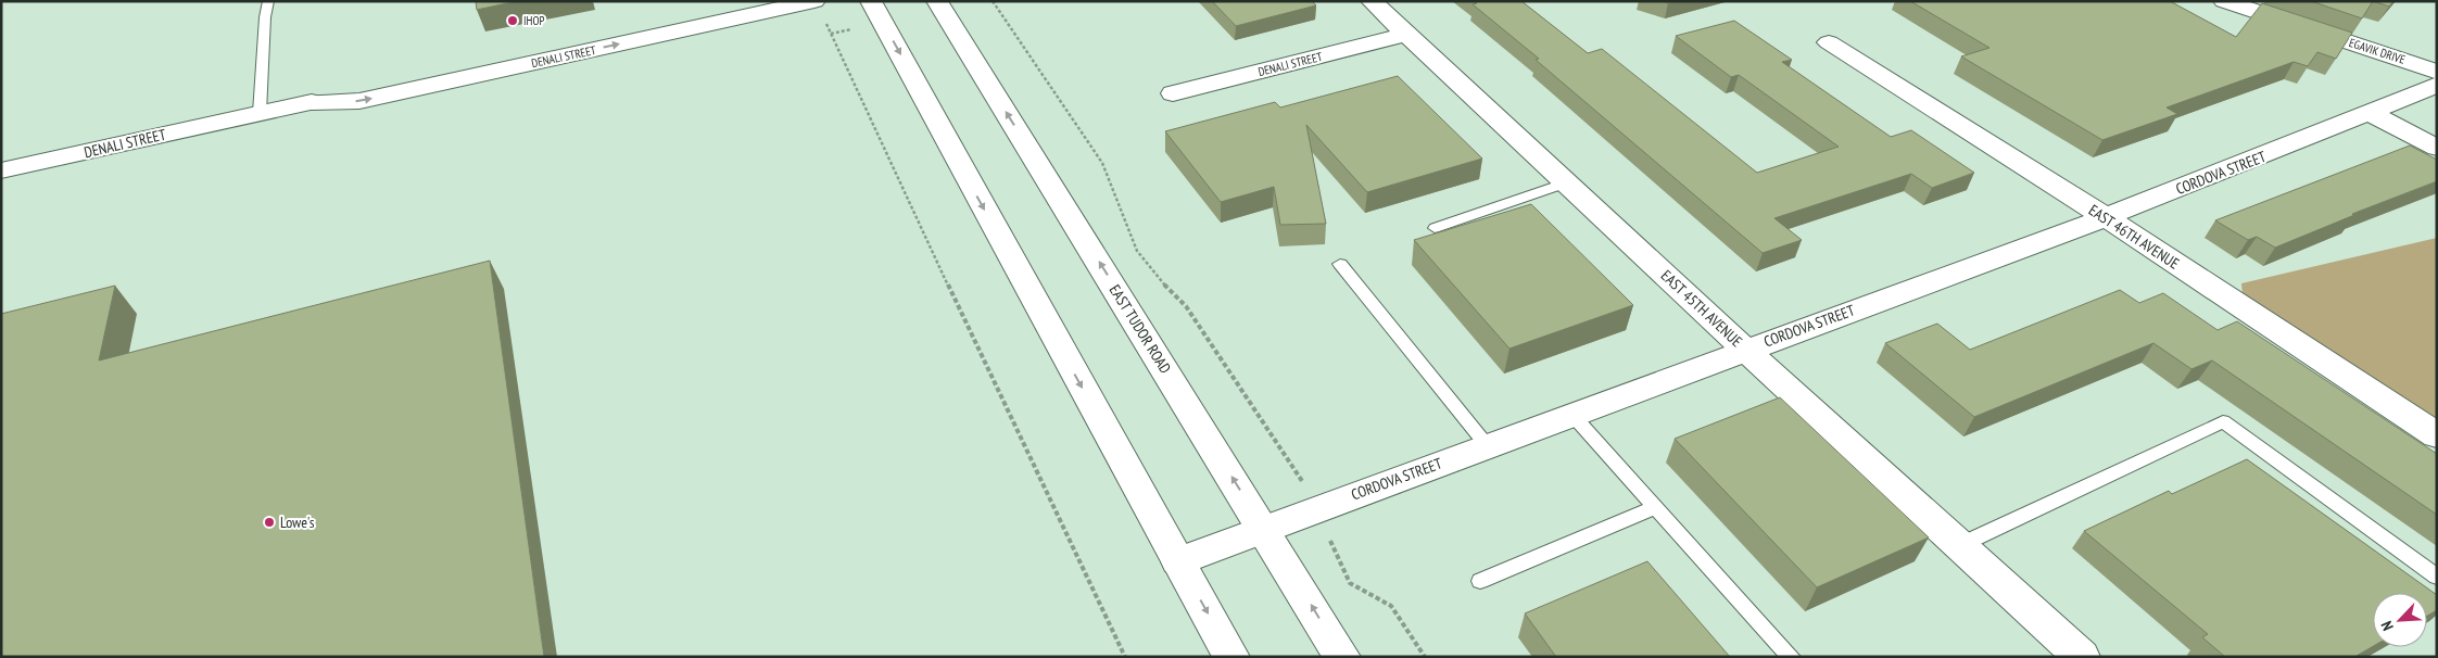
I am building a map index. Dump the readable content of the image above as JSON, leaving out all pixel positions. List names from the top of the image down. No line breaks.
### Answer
{"streets":{"street":["EGAVIK DRIVE","DENALI STREET","CORDOVA STREET","EAST 46TH AVENUE","EAST 45TH AVENUE","EAST TUDOR ROAD"]},"crossings":[["DENALI STREET","EAST 45TH AVENUE"],["CORDOVA STREET","EAST 46TH AVENUE"],["CORDOVA STREET","EAST 45TH AVENUE"],["CORDOVA STREET","EAST TUDOR ROAD"]],"places":["IHOP","Lowe's"],"north":"bottom left"}
